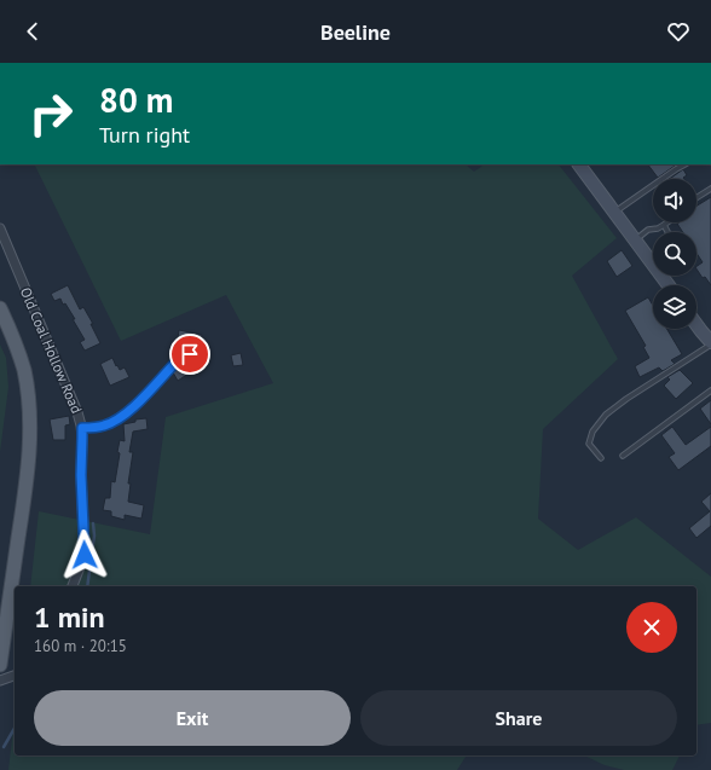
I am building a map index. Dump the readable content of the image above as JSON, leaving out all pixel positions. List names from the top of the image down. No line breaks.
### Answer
{"streets":{"street":["Old Coal Hollow Road"]},"page":{"header":"Beeline","turn":["80 m","Turn right"],"heading":["1 min","160 m · 20:15"],"buttons":["Exit","Share"]}}
